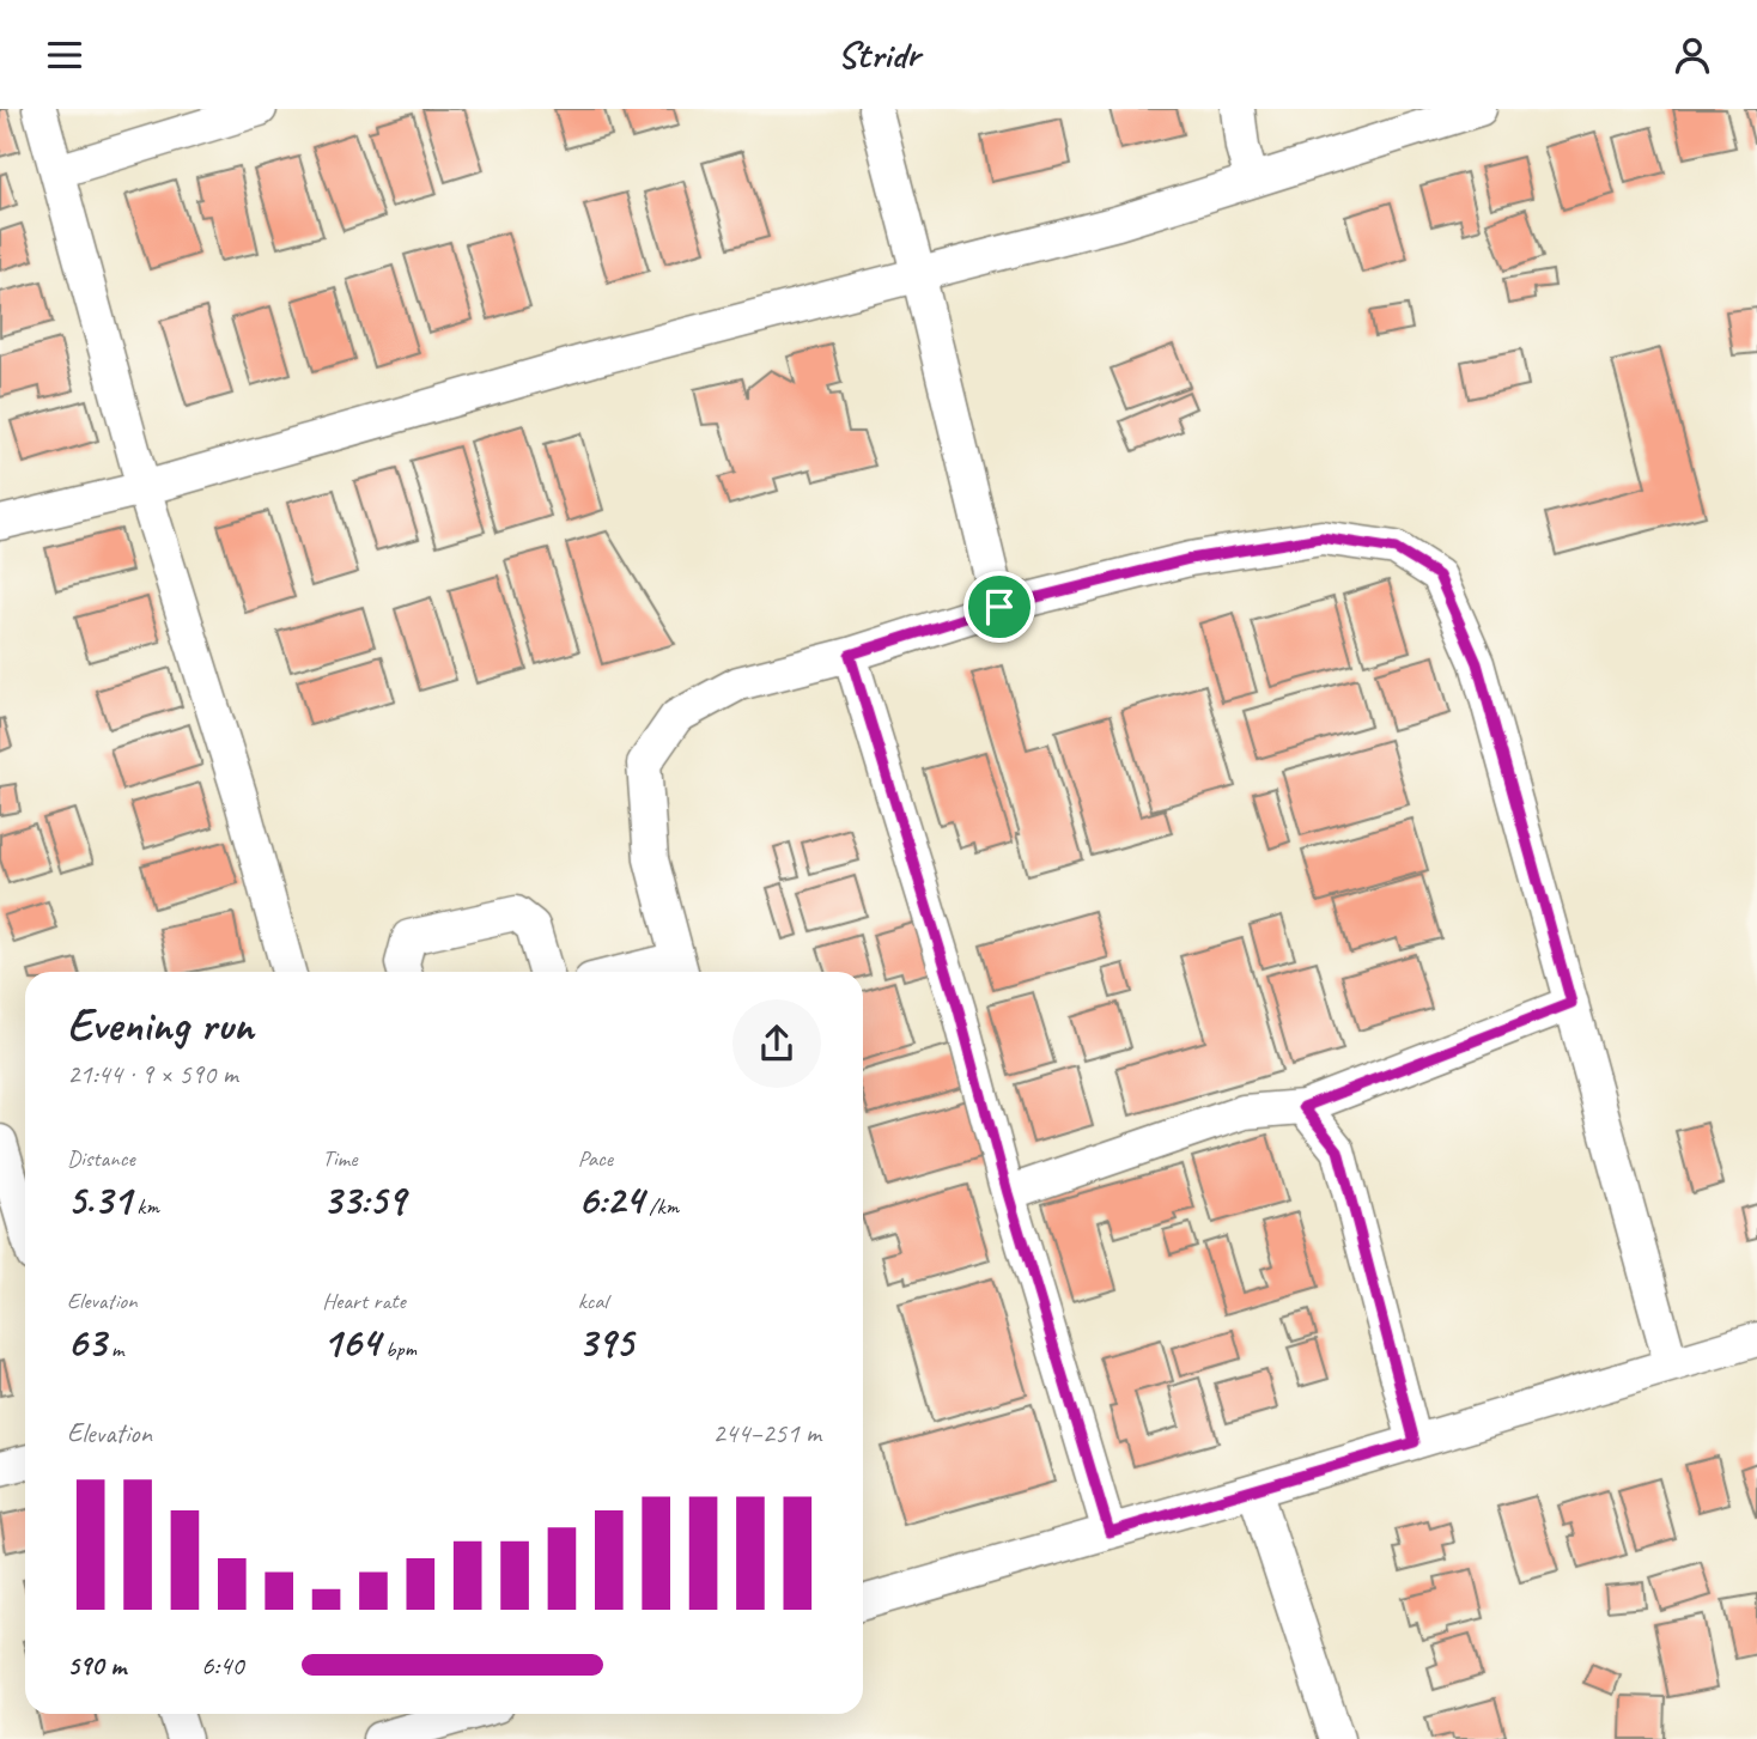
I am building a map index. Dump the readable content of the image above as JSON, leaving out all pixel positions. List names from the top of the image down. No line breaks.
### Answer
{"page":{"header":"Stridr","heading":["Evening run","21:44 · 9 × 590 m"],"stats":[["Distance","5.31 km"],["Time","33:59"],["Pace","6:24 /km"],["Elevation","63 m"],["Heart rate","164 bpm"],["kcal","395"]],"chart":["Elevation","244–251 m"],"list":[{"name":"590 m","note":"6:40"}]}}
